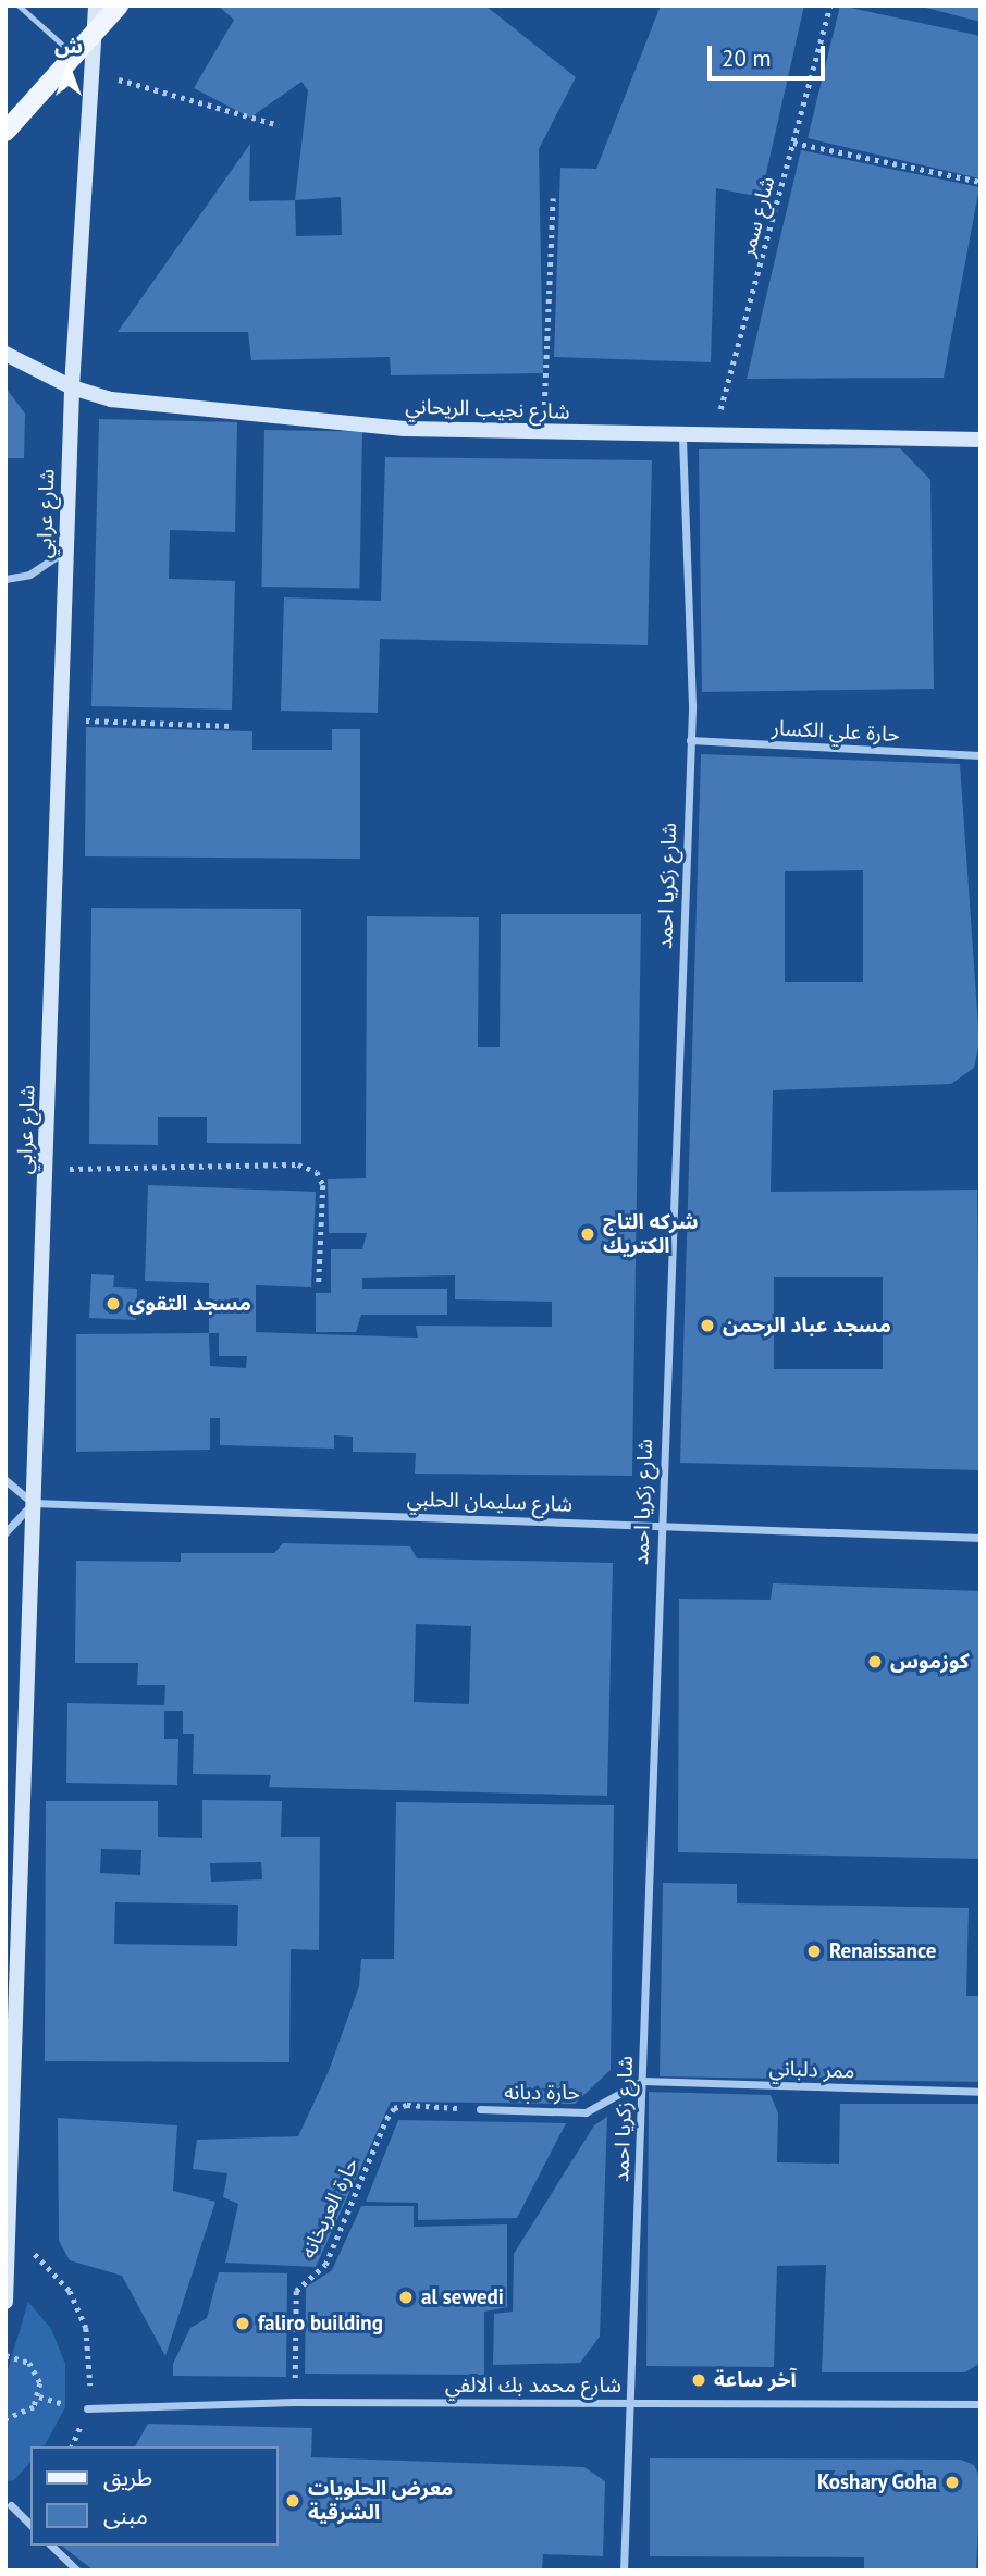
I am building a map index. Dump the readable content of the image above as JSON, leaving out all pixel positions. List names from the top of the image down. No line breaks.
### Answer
{"streets":{"street":["شارع نجيب الريحاني","شارع عرابي","حارة علي الكسار","شارع زكريا احمد","شارع سليمان الحلبي","ممر دلباني","حارة دبانه","شارع محمد بك الالفي"],"path":["شارع سمر","حارة العربخانه"]},"crossings":[["شارع سمر","شارع نجيب الريحاني"],["شارع نجيب الريحاني","شارع عرابي"],["شارع نجيب الريحاني","شارع زكريا احمد"],["شارع عرابي","شارع سليمان الحلبي"],["حارة علي الكسار","شارع زكريا احمد"],["شارع زكريا احمد","شارع سليمان الحلبي"],["شارع زكريا احمد","ممر دلباني"],["شارع زكريا احمد","حارة دبانه"],["شارع زكريا احمد","شارع محمد بك الالفي"],["ممر دلباني","حارة دبانه"],["حارة دبانه","حارة العربخانه"],["حارة العربخانه","شارع محمد بك الالفي"]],"places":["شركه التاج الكتريك","مسجد التقوى","مسجد عباد الرحمن","كوزموس","Renaissance","al sewedi","faliro building","آخر ساعة","Koshary Goha","معرض الحلويات الشرقية"],"legend":["طريق","مبنى"],"scale_bar":"20 m","north":"top"}
